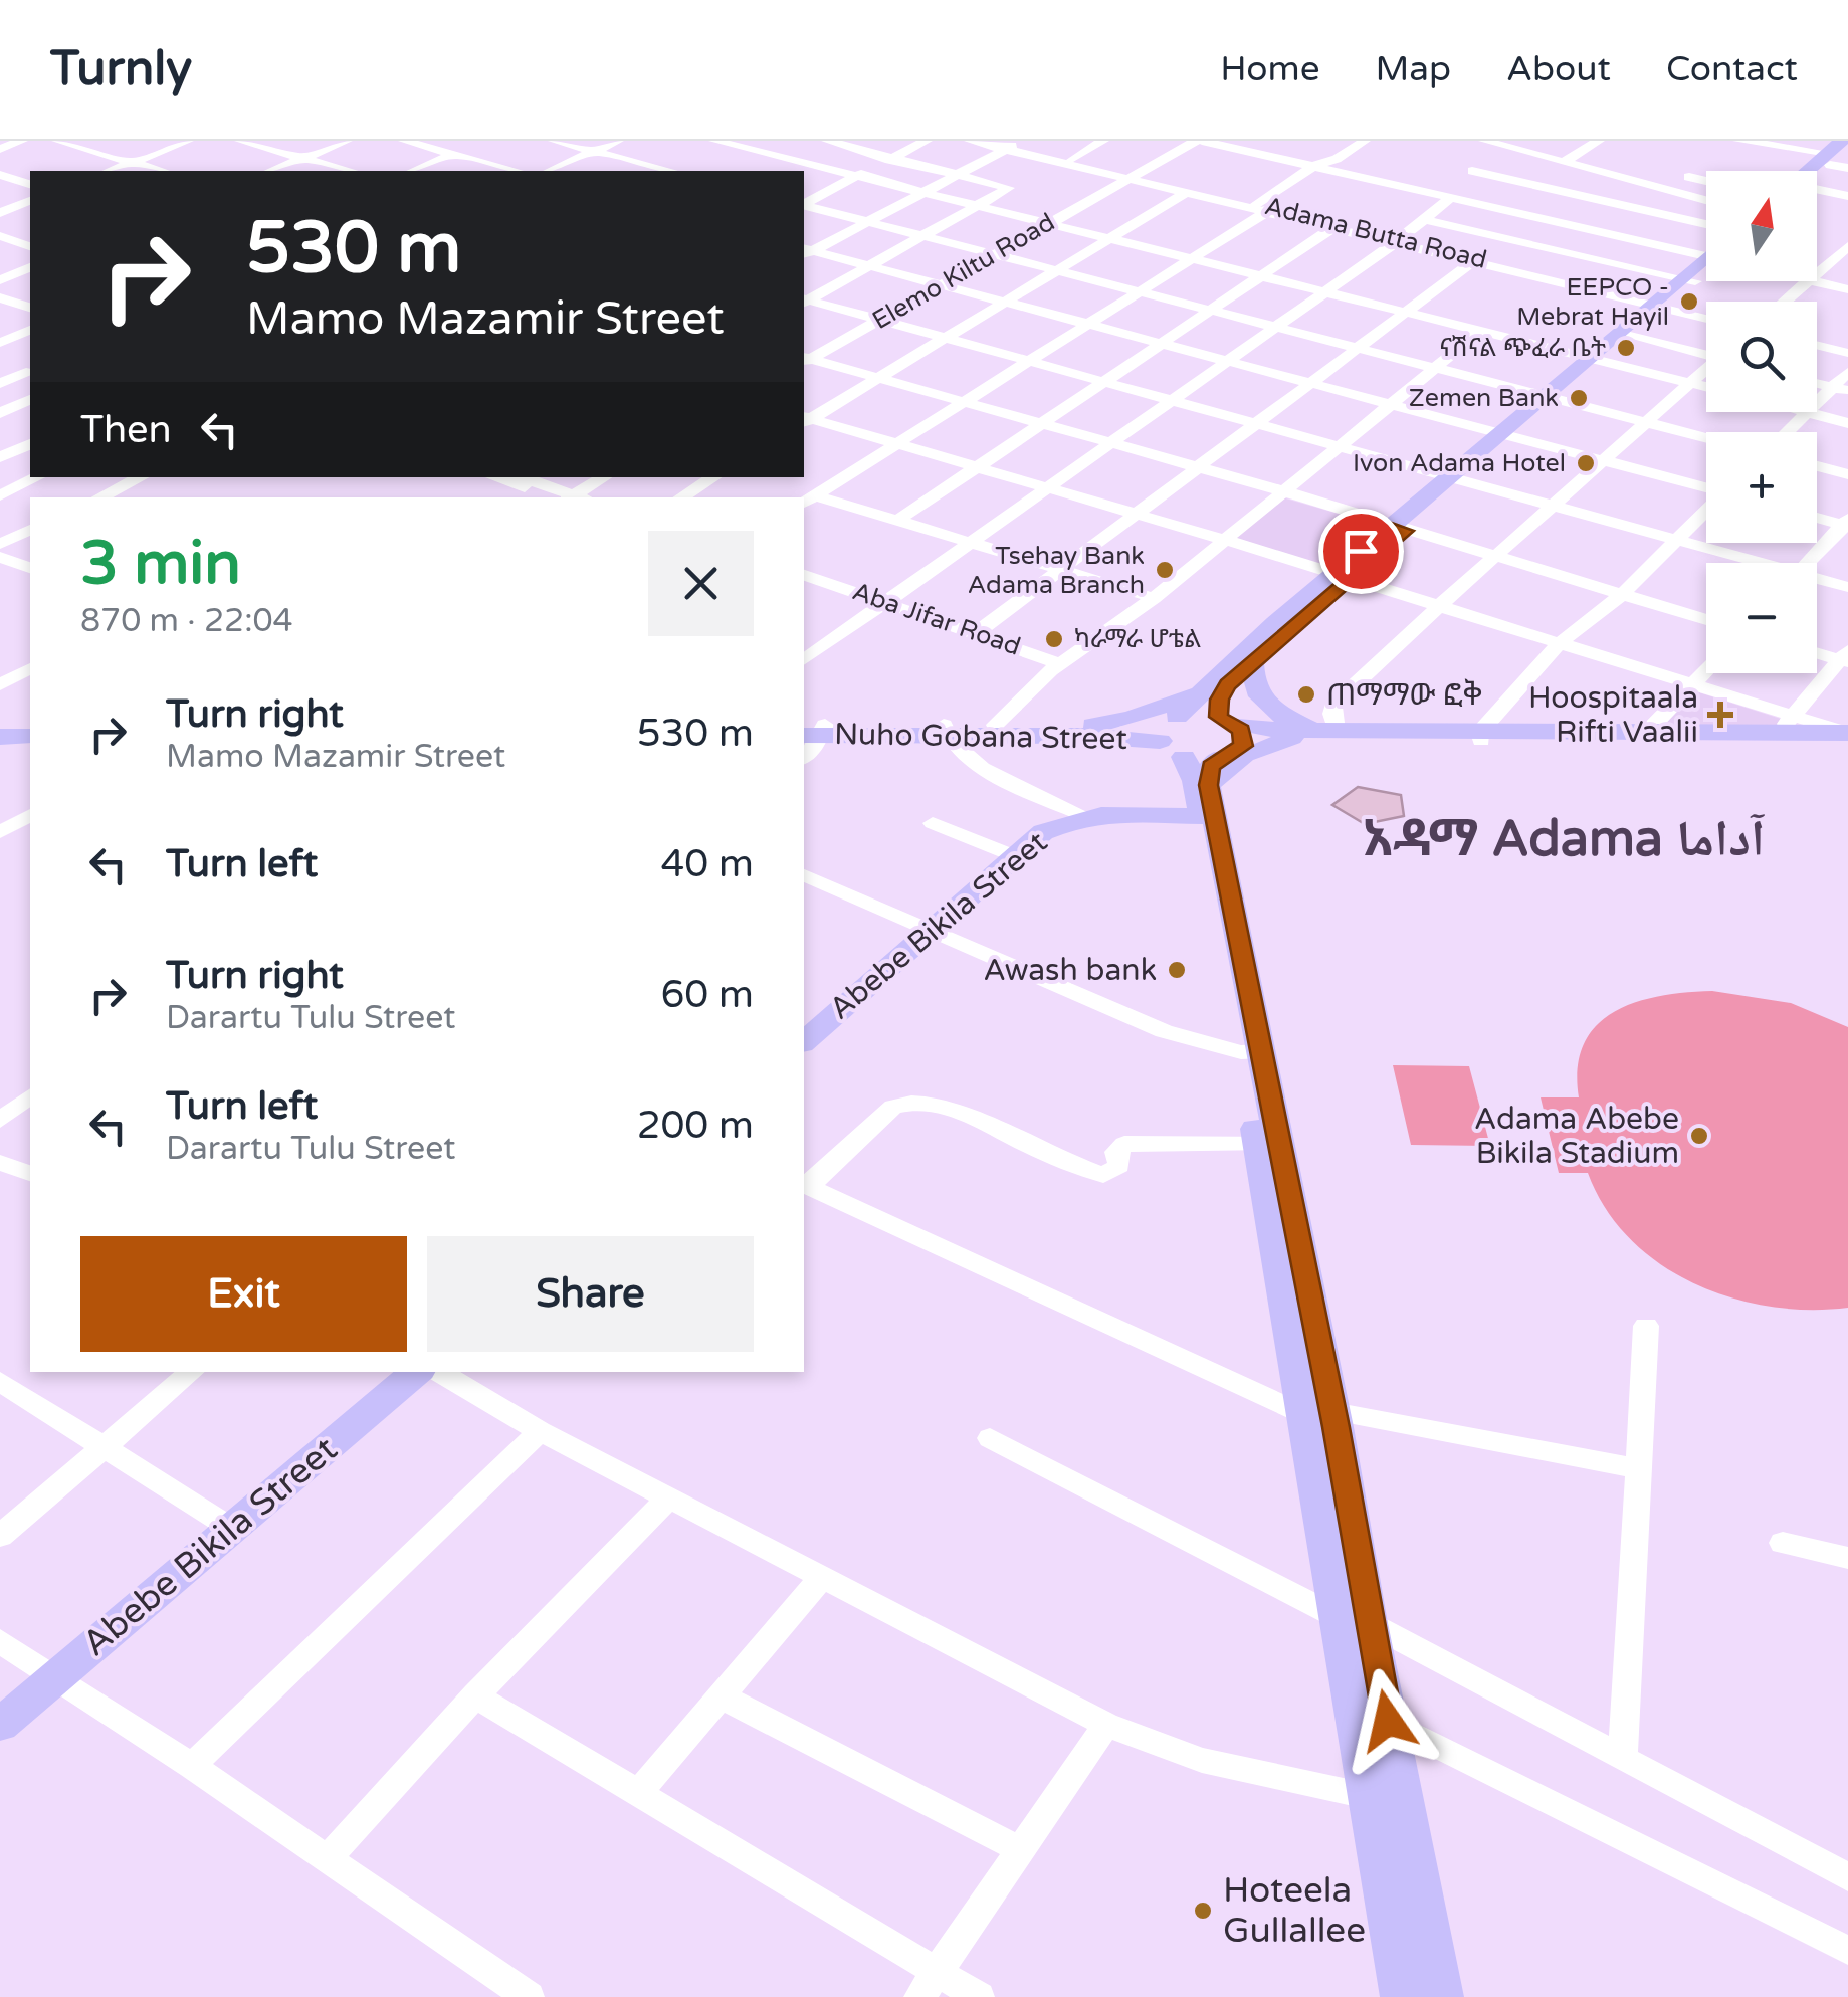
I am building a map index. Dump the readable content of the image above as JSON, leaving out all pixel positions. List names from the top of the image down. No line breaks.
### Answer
{"streets":{"main road":["Nuho Gobana Street","Abebe Bikila Street"],"street":["Adama Butta Road","Elemo Kiltu Road","Aba Jifar Road"]},"crossings":[["Adama Butta Road","Elemo Kiltu Road"],["Aba Jifar Road","Nuho Gobana Street"],["Nuho Gobana Street","Abebe Bikila Street"]],"districts":["አዳማ Adama آداما"],"places":{"other":["EEPCO - Mebrat Hayil","ናሽናል ጭፈራ ቤት","Zemen Bank","Ivon Adama Hotel","Tsehay Bank Adama Branch","ካራማራ ሆቴል","ጠማማው ፎቅ","Awash bank","Adama Abebe Bikila Stadium","Hoteela Gullallee"],"health":["Hoospitaala Rifti Vaalii"]},"north":"top","page":{"header":"Turnly","nav":["Home","Map","About","Contact"],"map_buttons":["+","−"],"turn":["530 m","Mamo Mazamir Street"],"then":"Then","heading":["3 min","870 m · 22:04"],"list":[{"name":"Turn right","note":"Mamo Mazamir Street","value":"530 m"},{"name":"Turn left","value":"40 m"},{"name":"Turn right","note":"Darartu Tulu Street","value":"60 m"},{"name":"Turn left","note":"Darartu Tulu Street","value":"200 m"}],"buttons":["Exit","Share"]}}
